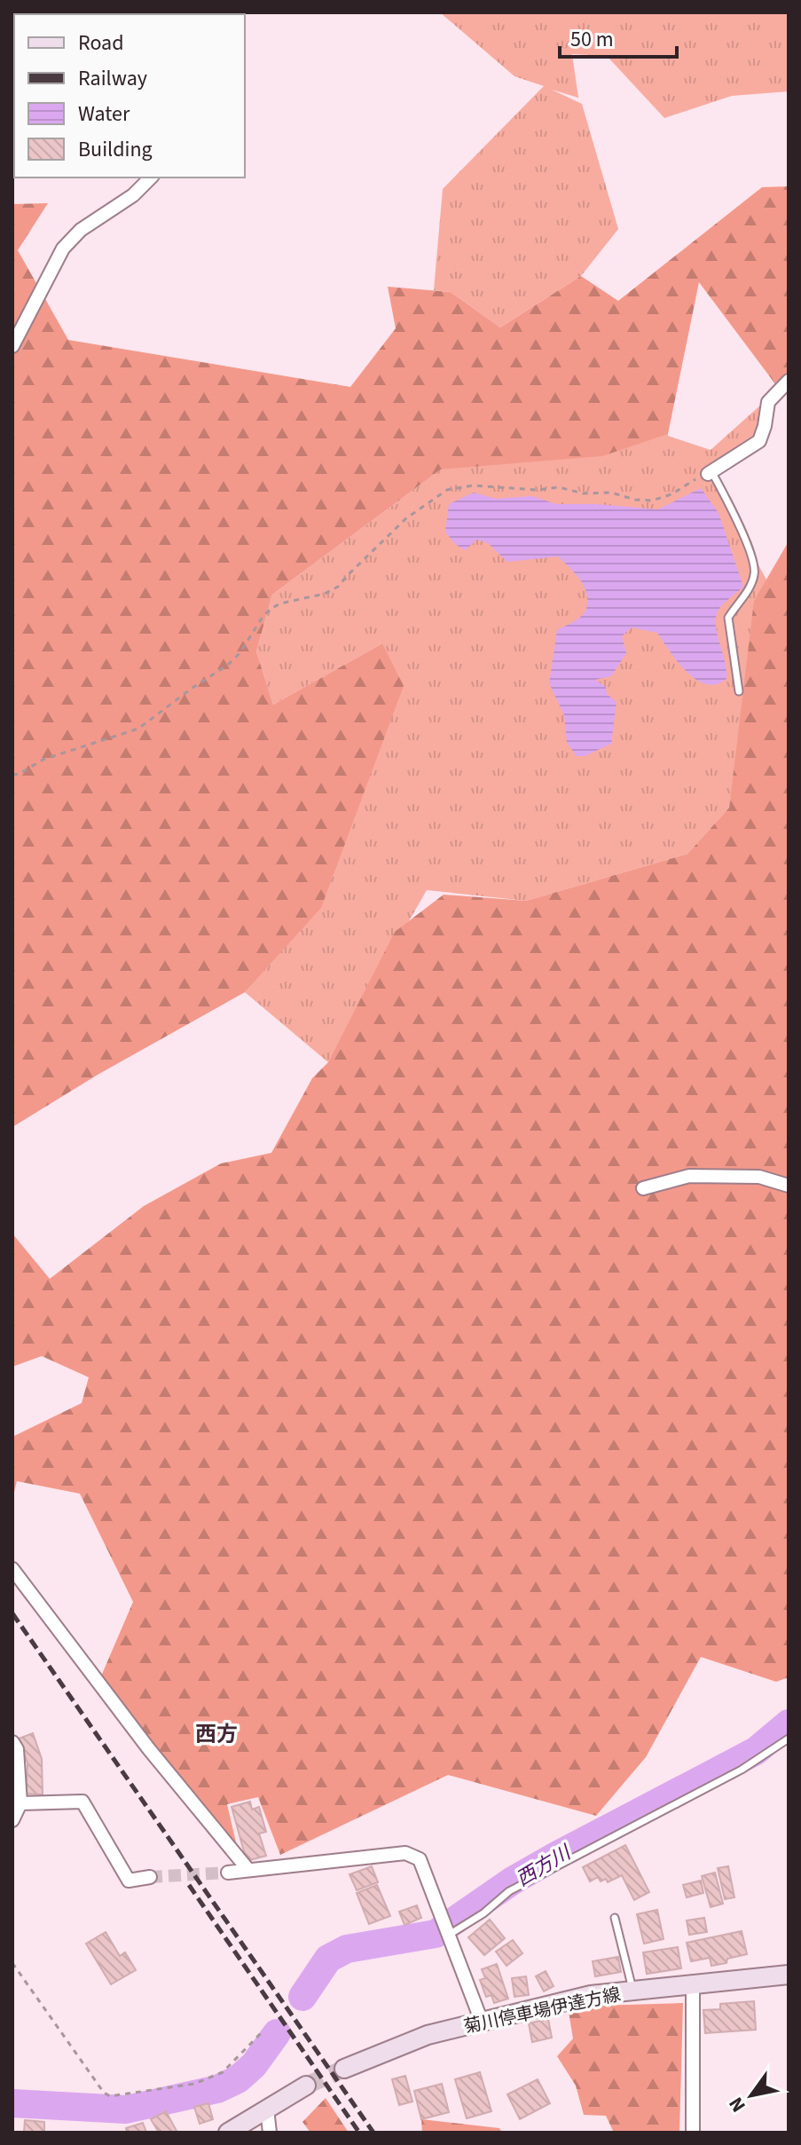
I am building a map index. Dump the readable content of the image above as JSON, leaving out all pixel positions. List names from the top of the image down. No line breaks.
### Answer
{"streets":{"main road":["菊川停車場伊達方線"]},"districts":["西方"],"water":["西方川"],"legend":["Road","Railway","Water","Building"],"scale_bar":"50 m","north":"bottom left"}
